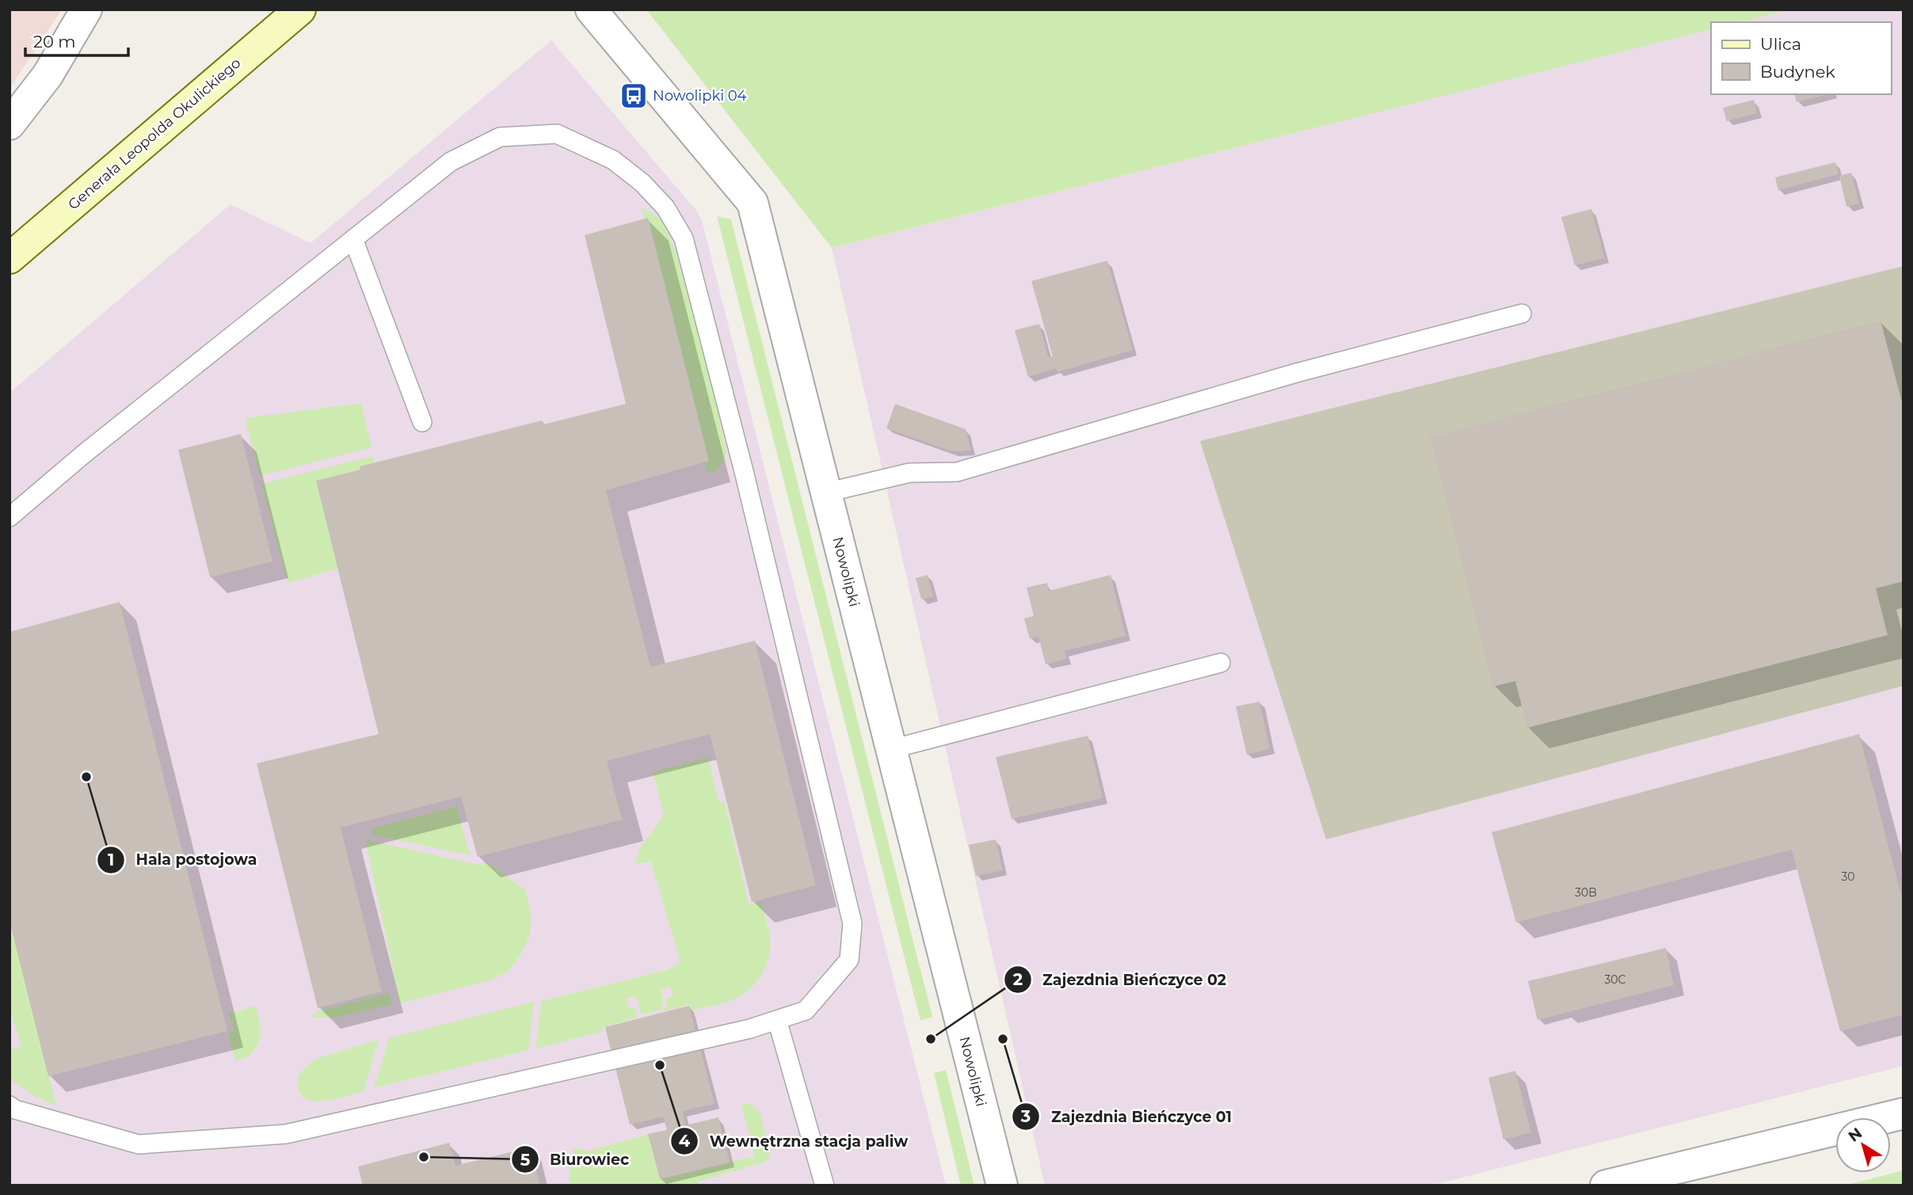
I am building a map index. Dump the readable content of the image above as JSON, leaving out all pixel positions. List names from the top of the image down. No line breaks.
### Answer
{"streets":{"main road":["Generała Leopolda Okulickiego"],"street":["Nowolipki"]},"places":{"bus stop":["Nowolipki 04"],"other":["Hala postojowa","Zajezdnia Bieńczyce 02","Zajezdnia Bieńczyce 01","Wewnętrzna stacja paliw","Biurowiec"]},"house_numbers":["30","30B","30C"],"legend":["Ulica","Budynek"],"scale_bar":"20 m","north":"top left"}
